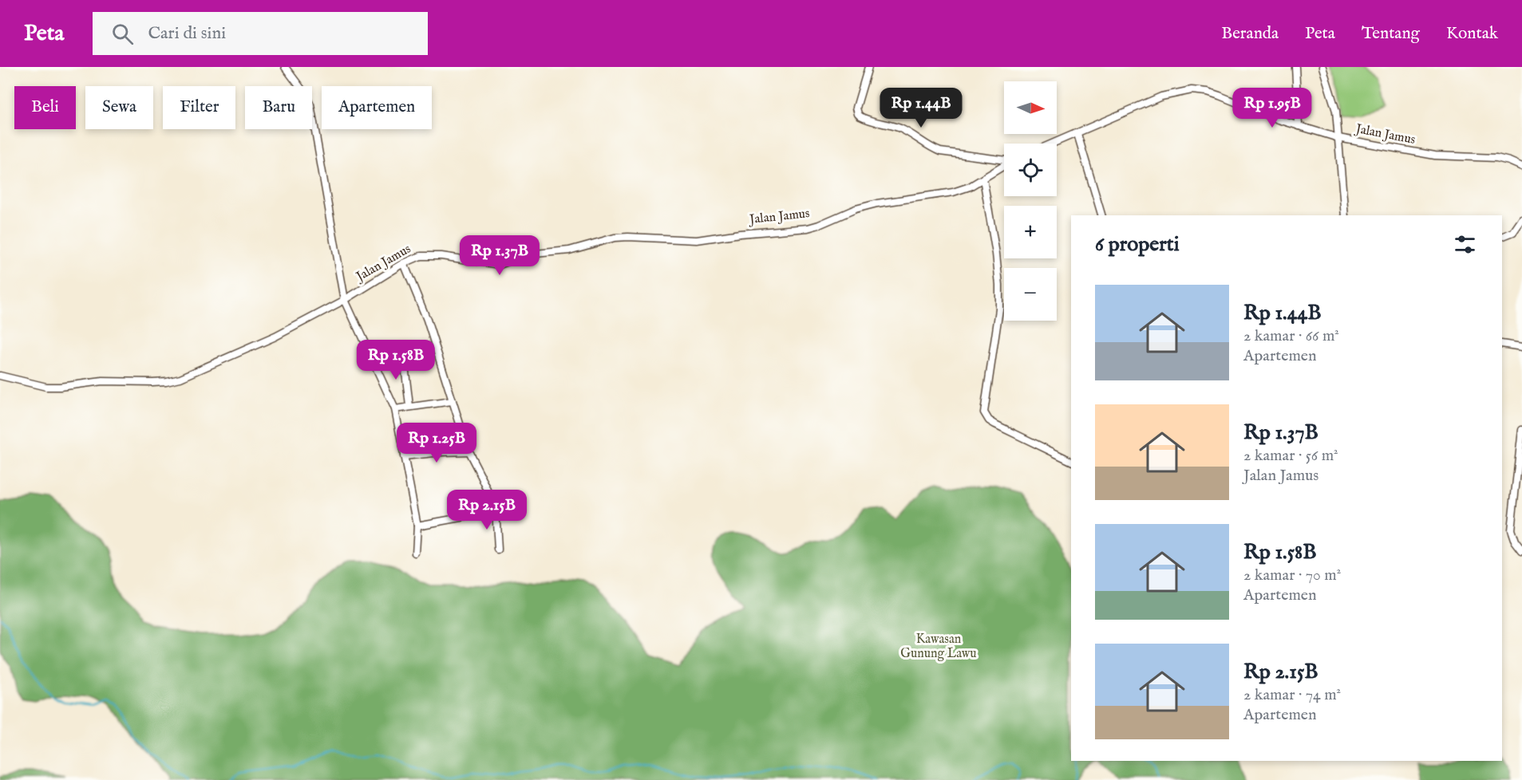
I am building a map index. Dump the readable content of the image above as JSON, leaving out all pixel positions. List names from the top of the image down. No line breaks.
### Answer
{"streets":{"street":["Jalan Jamus"]},"parks":["Kawasan Gunung Lawu"],"north":"right","page":{"header":"Peta","search":"Cari di sini","nav":["Beranda","Peta","Tentang","Kontak"],"map_buttons":["+","−"],"chip":["Beli","Sewa","Filter","Baru","Apartemen"],"price":["Rp 1.44B","Rp 1.95B","Rp 1.37B","Rp 1.58B","Rp 1.25B","Rp 2.15B"],"heading":"6 properti","list":[{"name":"Rp 1.44B","note":"2 kamar · 66 m² · Apartemen"},{"name":"Rp 1.37B","note":"2 kamar · 56 m² · Jalan Jamus"},{"name":"Rp 1.58B","note":"2 kamar · 70 m² · Apartemen"},{"name":"Rp 2.15B","note":"2 kamar · 74 m² · Apartemen"}]}}
